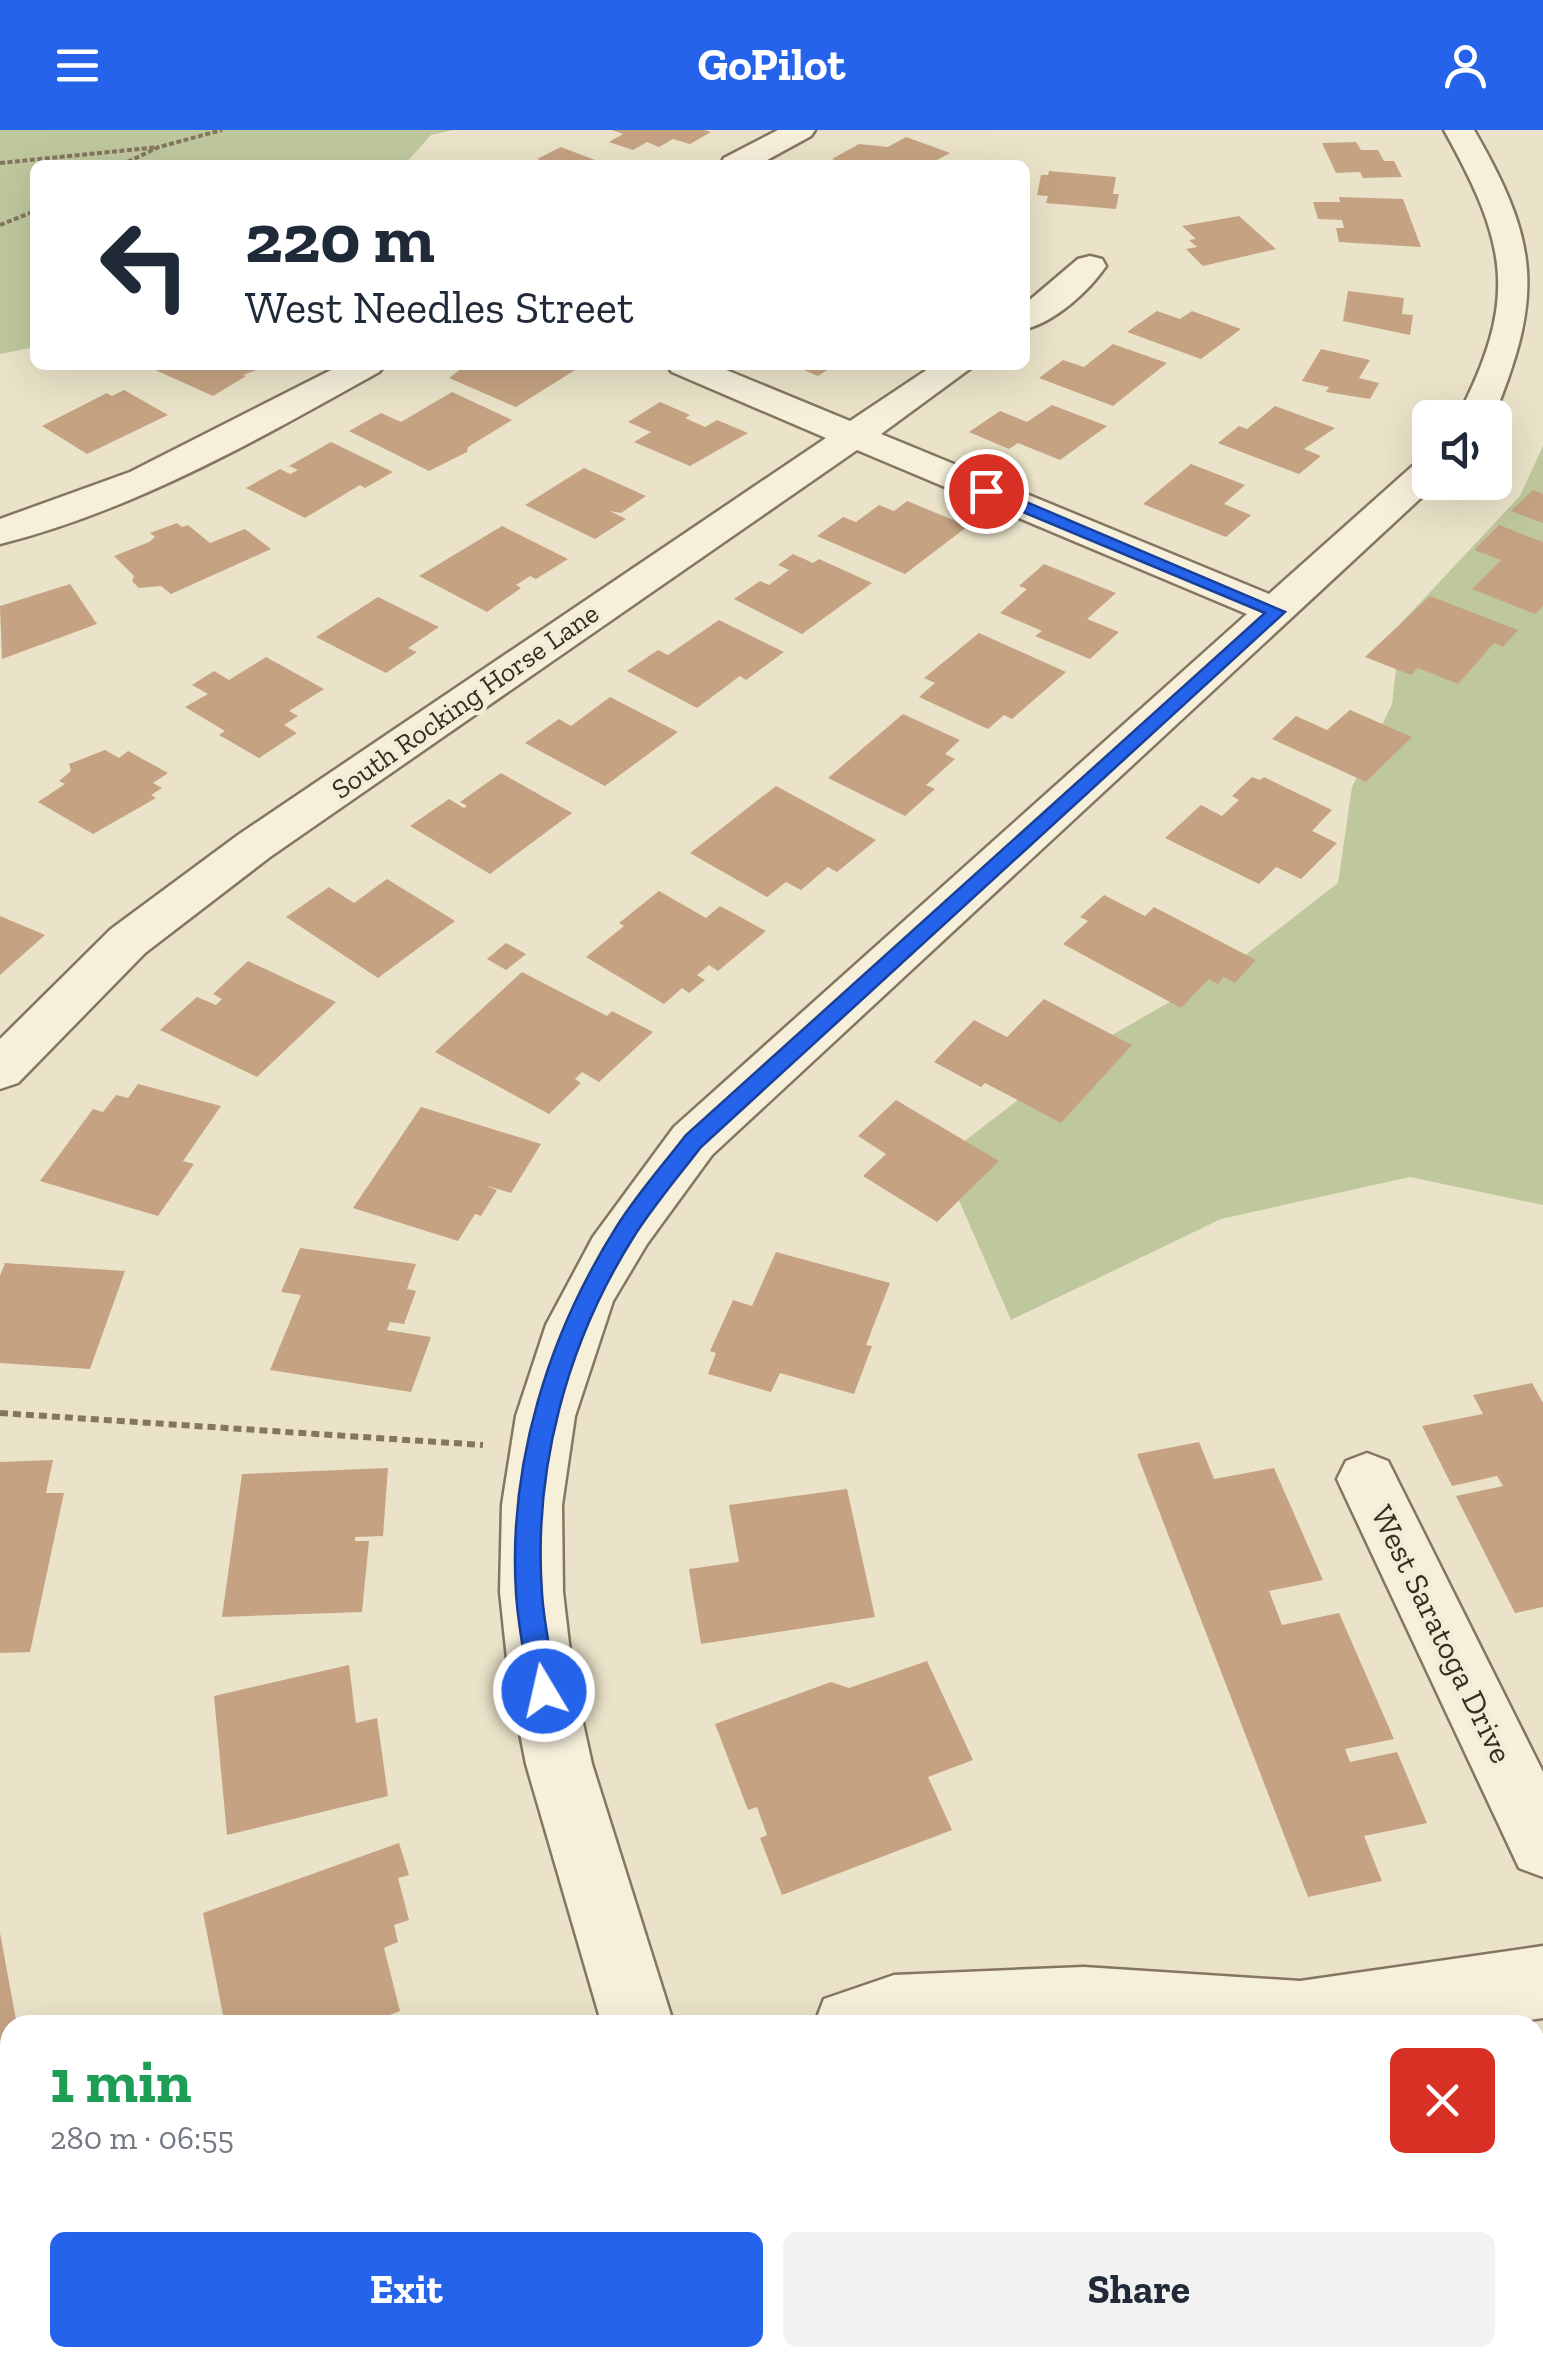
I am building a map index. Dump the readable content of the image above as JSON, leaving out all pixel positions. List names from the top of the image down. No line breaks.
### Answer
{"streets":{"street":["South Rocking Horse Lane","West Saratoga Drive"]},"page":{"header":"GoPilot","turn":["220 m","West Needles Street"],"heading":["1 min","280 m · 06:55"],"buttons":["Exit","Share"]}}
